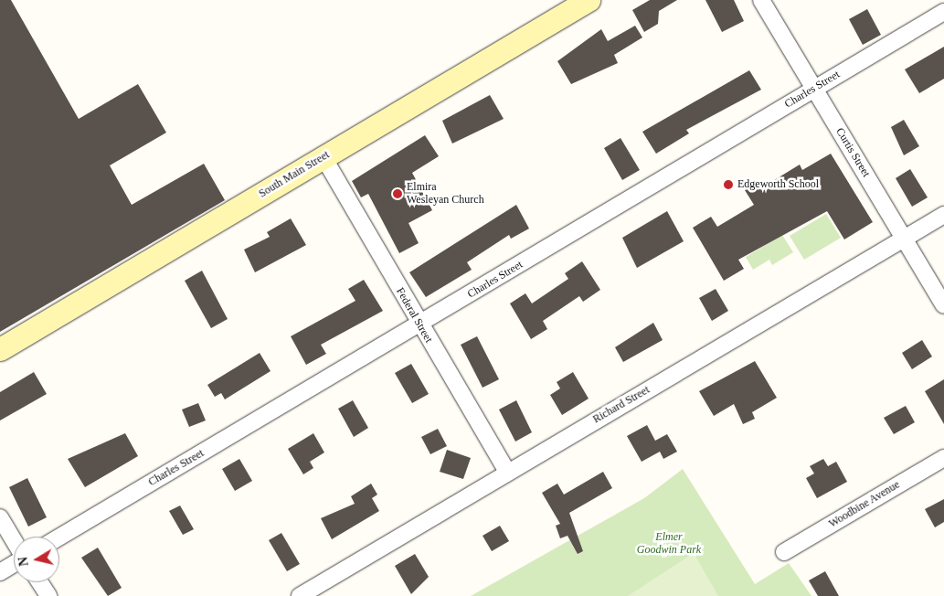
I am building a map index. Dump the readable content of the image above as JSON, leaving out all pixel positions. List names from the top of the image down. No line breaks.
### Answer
{"streets":{"street":["Charles Street","Curtis Street","South Main Street","Federal Street","Richard Street","Woodbine Avenue"]},"crossings":[["Charles Street","Curtis Street"],["Charles Street","Federal Street"],["Curtis Street","Richard Street"],["South Main Street","Federal Street"],["Federal Street","Richard Street"]],"parks":["Elmer Goodwin Park"],"places":["Edgeworth School","Elmira Wesleyan Church"],"north":"left"}
